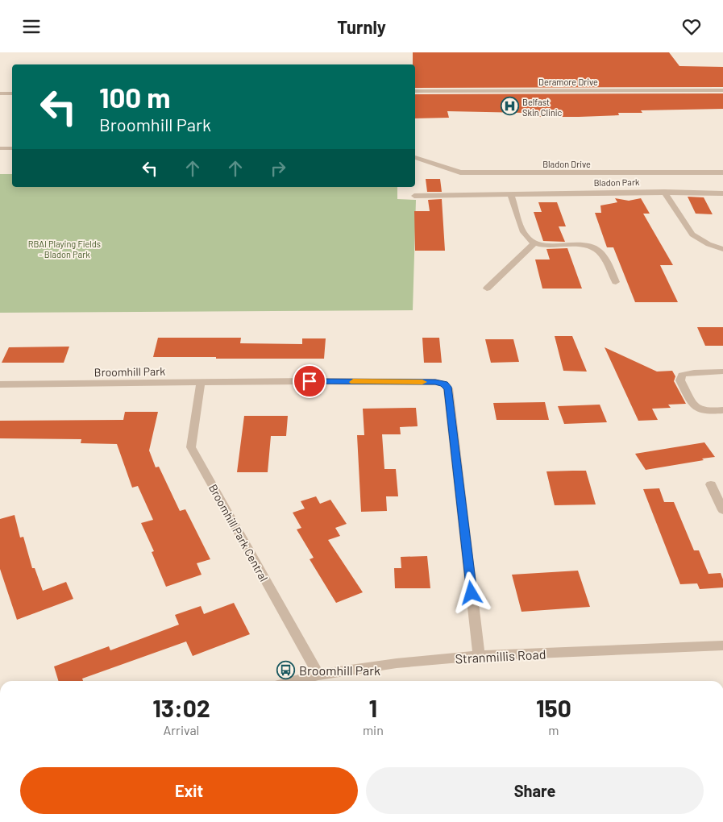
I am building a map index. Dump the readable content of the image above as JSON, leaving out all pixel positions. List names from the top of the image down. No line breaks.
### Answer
{"streets":{"street":["Deramore Drive","Bladon Drive","Bladon Park","Broomhill Park","Broomhill Park Central","Stranmillis Road"]},"crossings":[["Broomhill Park","Broomhill Park Central"],["Broomhill Park","Stranmillis Road"],["Broomhill Park Central","Stranmillis Road"]],"parks":["RBAI Playing Fields - Bladon Park"],"places":{"hospital":["Belfast Skin Clinic"],"bus stop":["Broomhill Park"]},"page":{"header":"Turnly","turn":["100 m","Broomhill Park"],"eta":["13:02","Arrival","1","min","150","m"],"buttons":["Exit","Share"]}}
